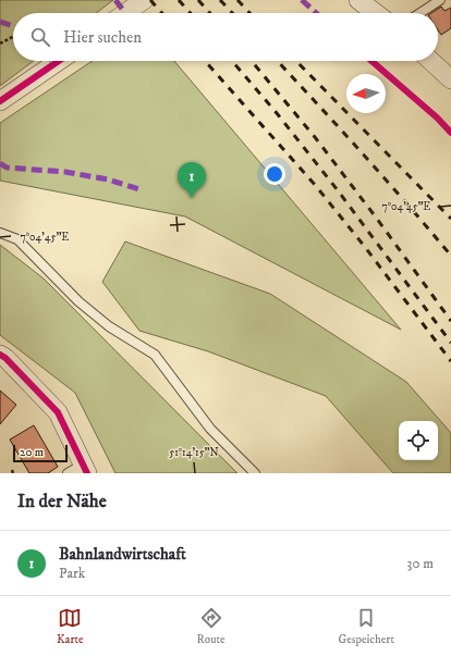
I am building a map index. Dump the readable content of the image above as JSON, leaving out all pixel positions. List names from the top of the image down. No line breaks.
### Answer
{"scale_bar":"20 m","north":"left","page":{"search":"Hier suchen","pins":"1","scale":"20 m","heading":"In der Nähe","list":[{"mark":"1","name":"Bahnlandwirtschaft","note":"Park","value":"30 m"}],"nav":["Karte","Route","Gespeichert"]},"coordinates":["7°04'45\"E","51°14'15\"N"]}
